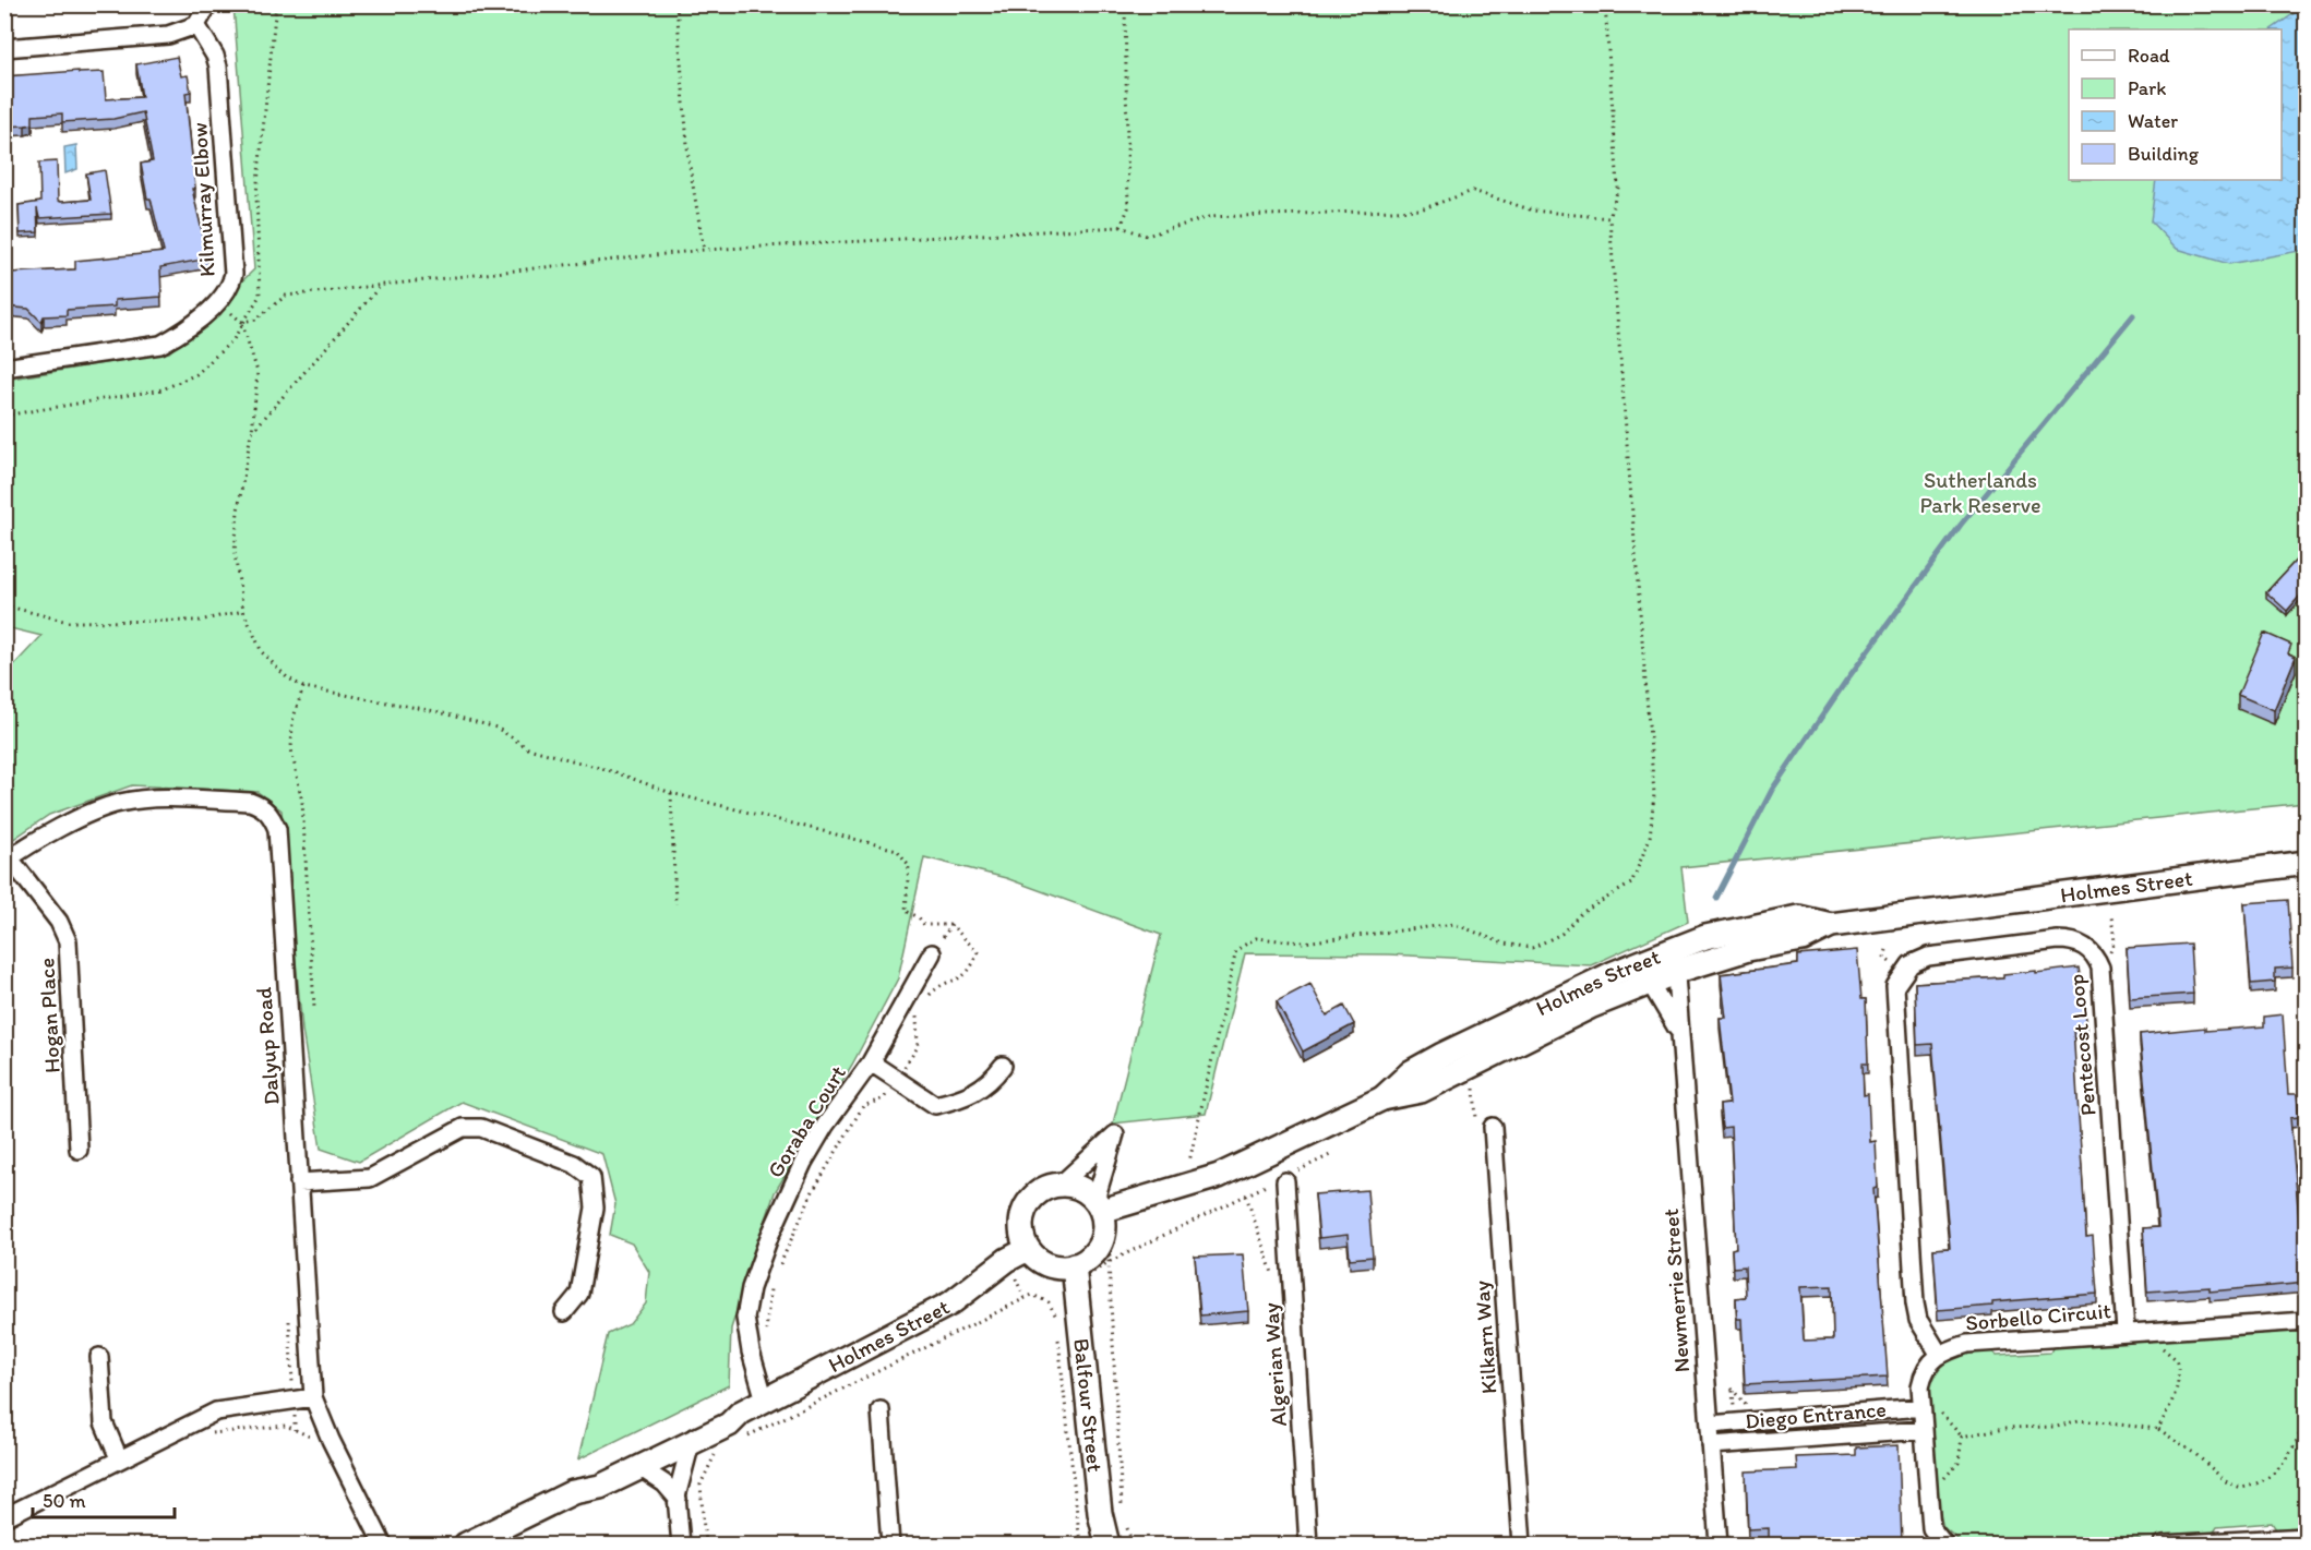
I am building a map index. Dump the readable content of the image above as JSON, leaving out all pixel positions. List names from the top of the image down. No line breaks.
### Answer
{"streets":{"main road":["Holmes Street","Balfour Street"],"street":["Kilmurray Elbow","Hogan Place","Pentecost Loop","Dalyup Road","Goraba Court","Newmerrie Street","Sorbello Circuit","Kilkarn Way","Algerian Way","Diego Entrance"]},"crossings":[["Holmes Street","Goraba Court"],["Holmes Street","Newmerrie Street"],["Holmes Street","Balfour Street"],["Hogan Place","Dalyup Road"],["Pentecost Loop","Sorbello Circuit"],["Newmerrie Street","Diego Entrance"]],"parks":["Sutherlands Park Reserve"],"legend":["Road","Park","Water","Building"],"scale_bar":"50 m"}
